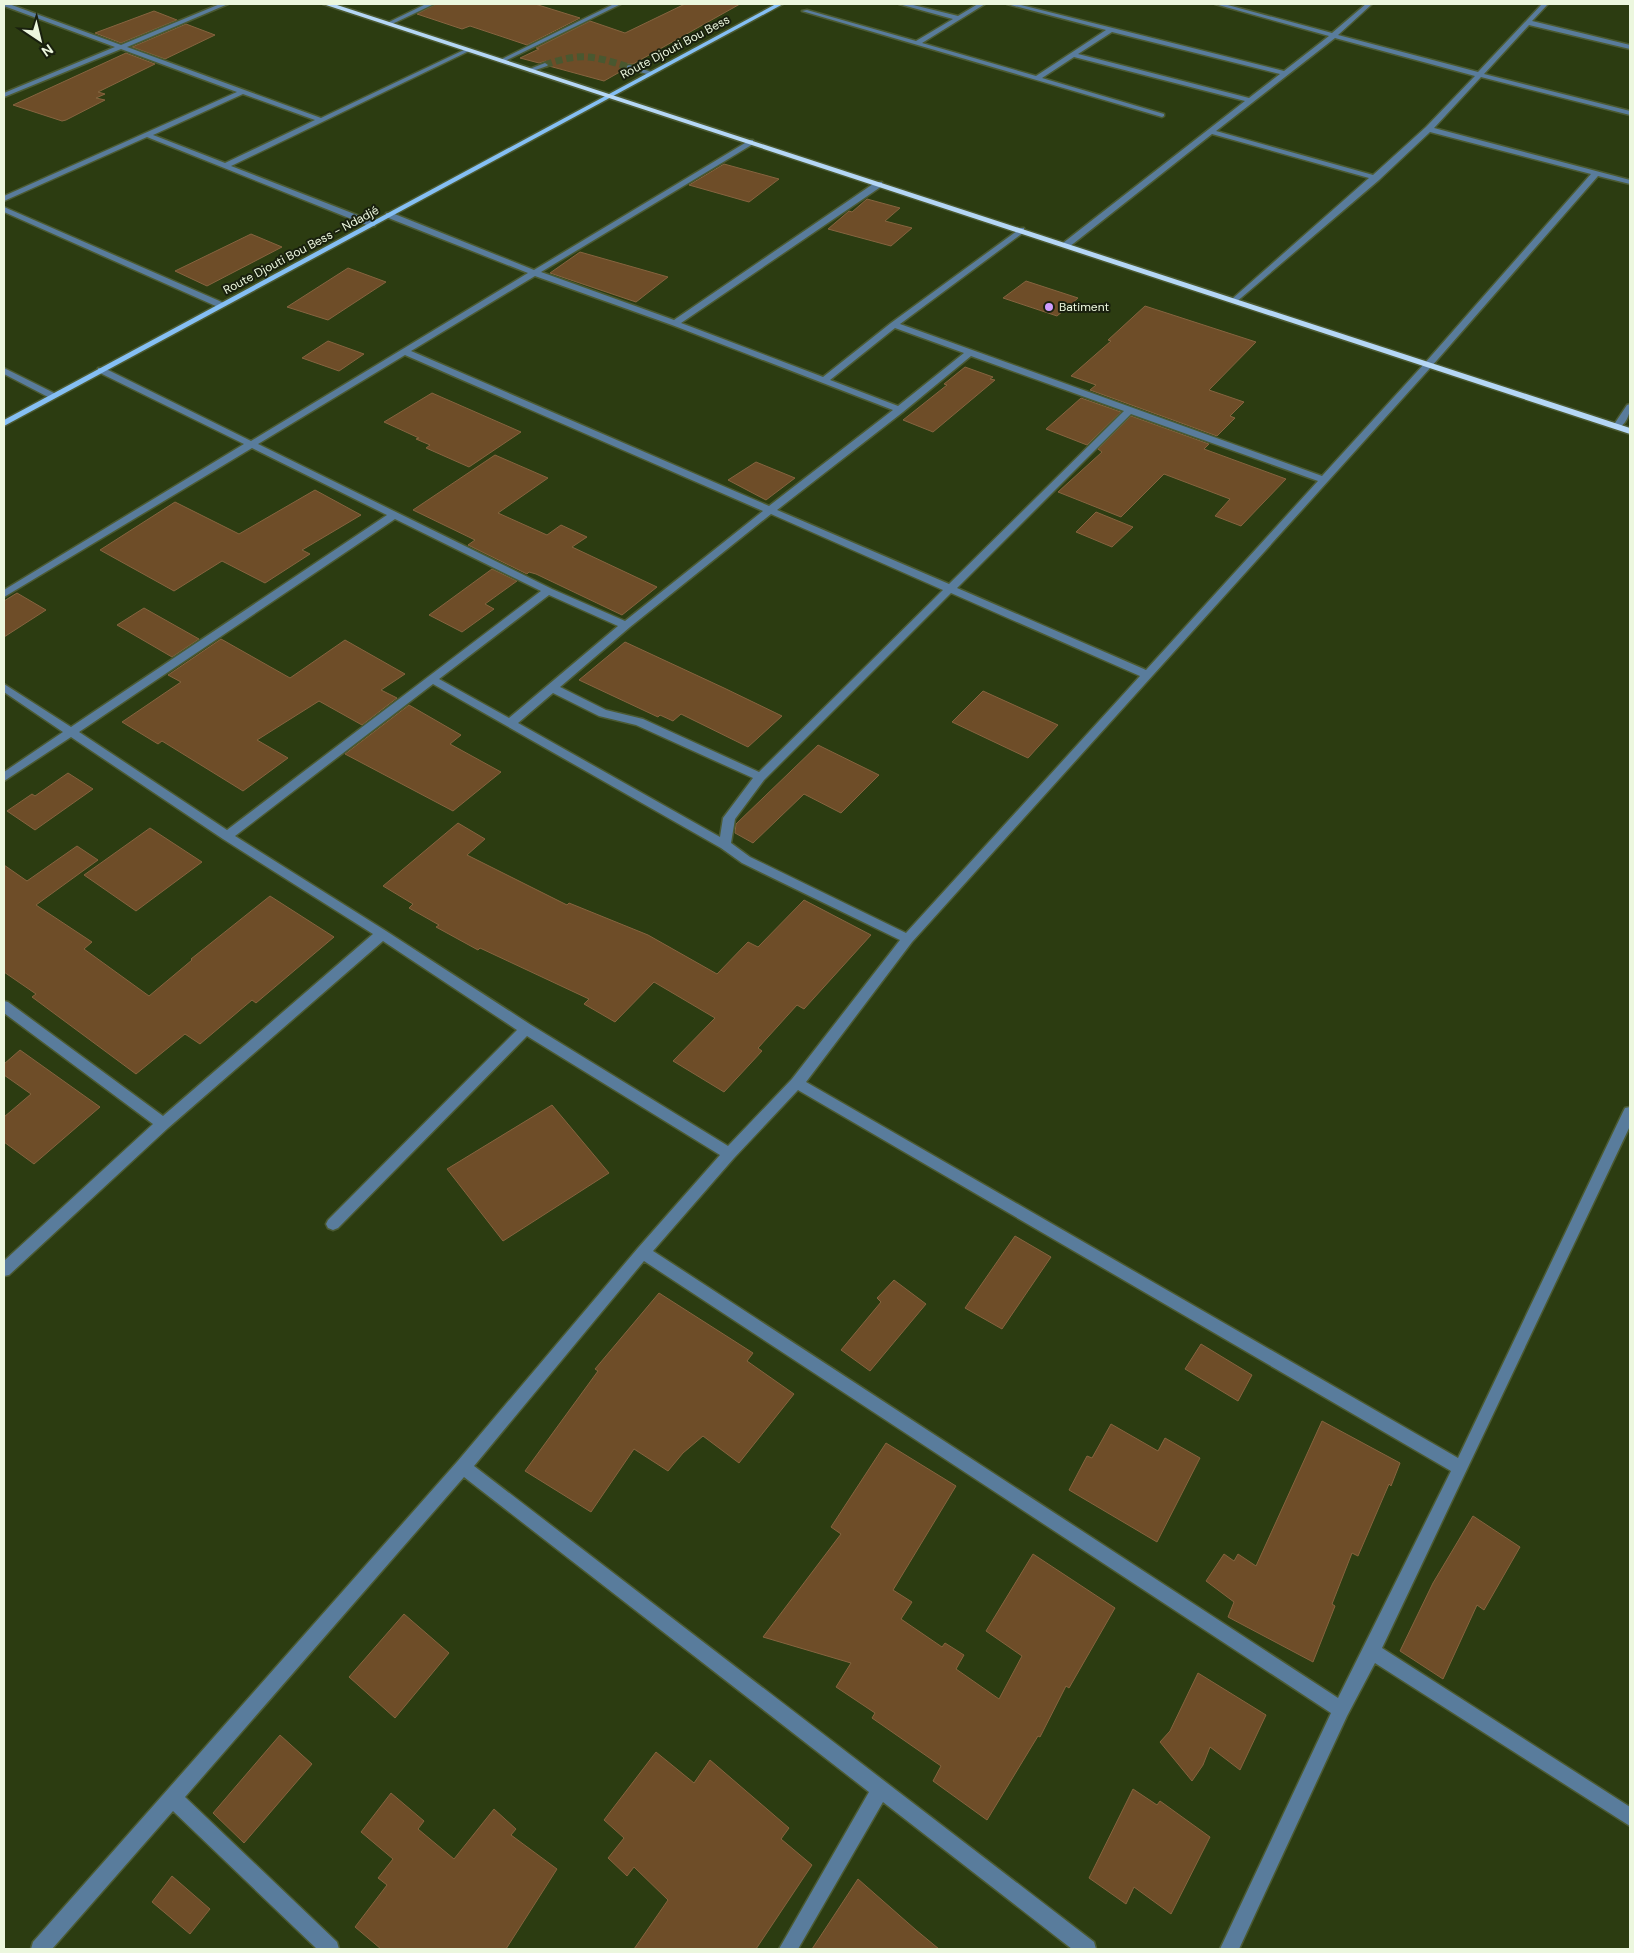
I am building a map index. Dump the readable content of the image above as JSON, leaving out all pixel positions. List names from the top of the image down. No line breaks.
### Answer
{"streets":{"main road":["Route Djouti Bou Bess","Route Djouti Bou Bess - Ndadjé"]},"crossings":[["Route Djouti Bou Bess","Route Djouti Bou Bess - Ndadjé"]],"places":["Batiment"],"north":"bottom right"}
